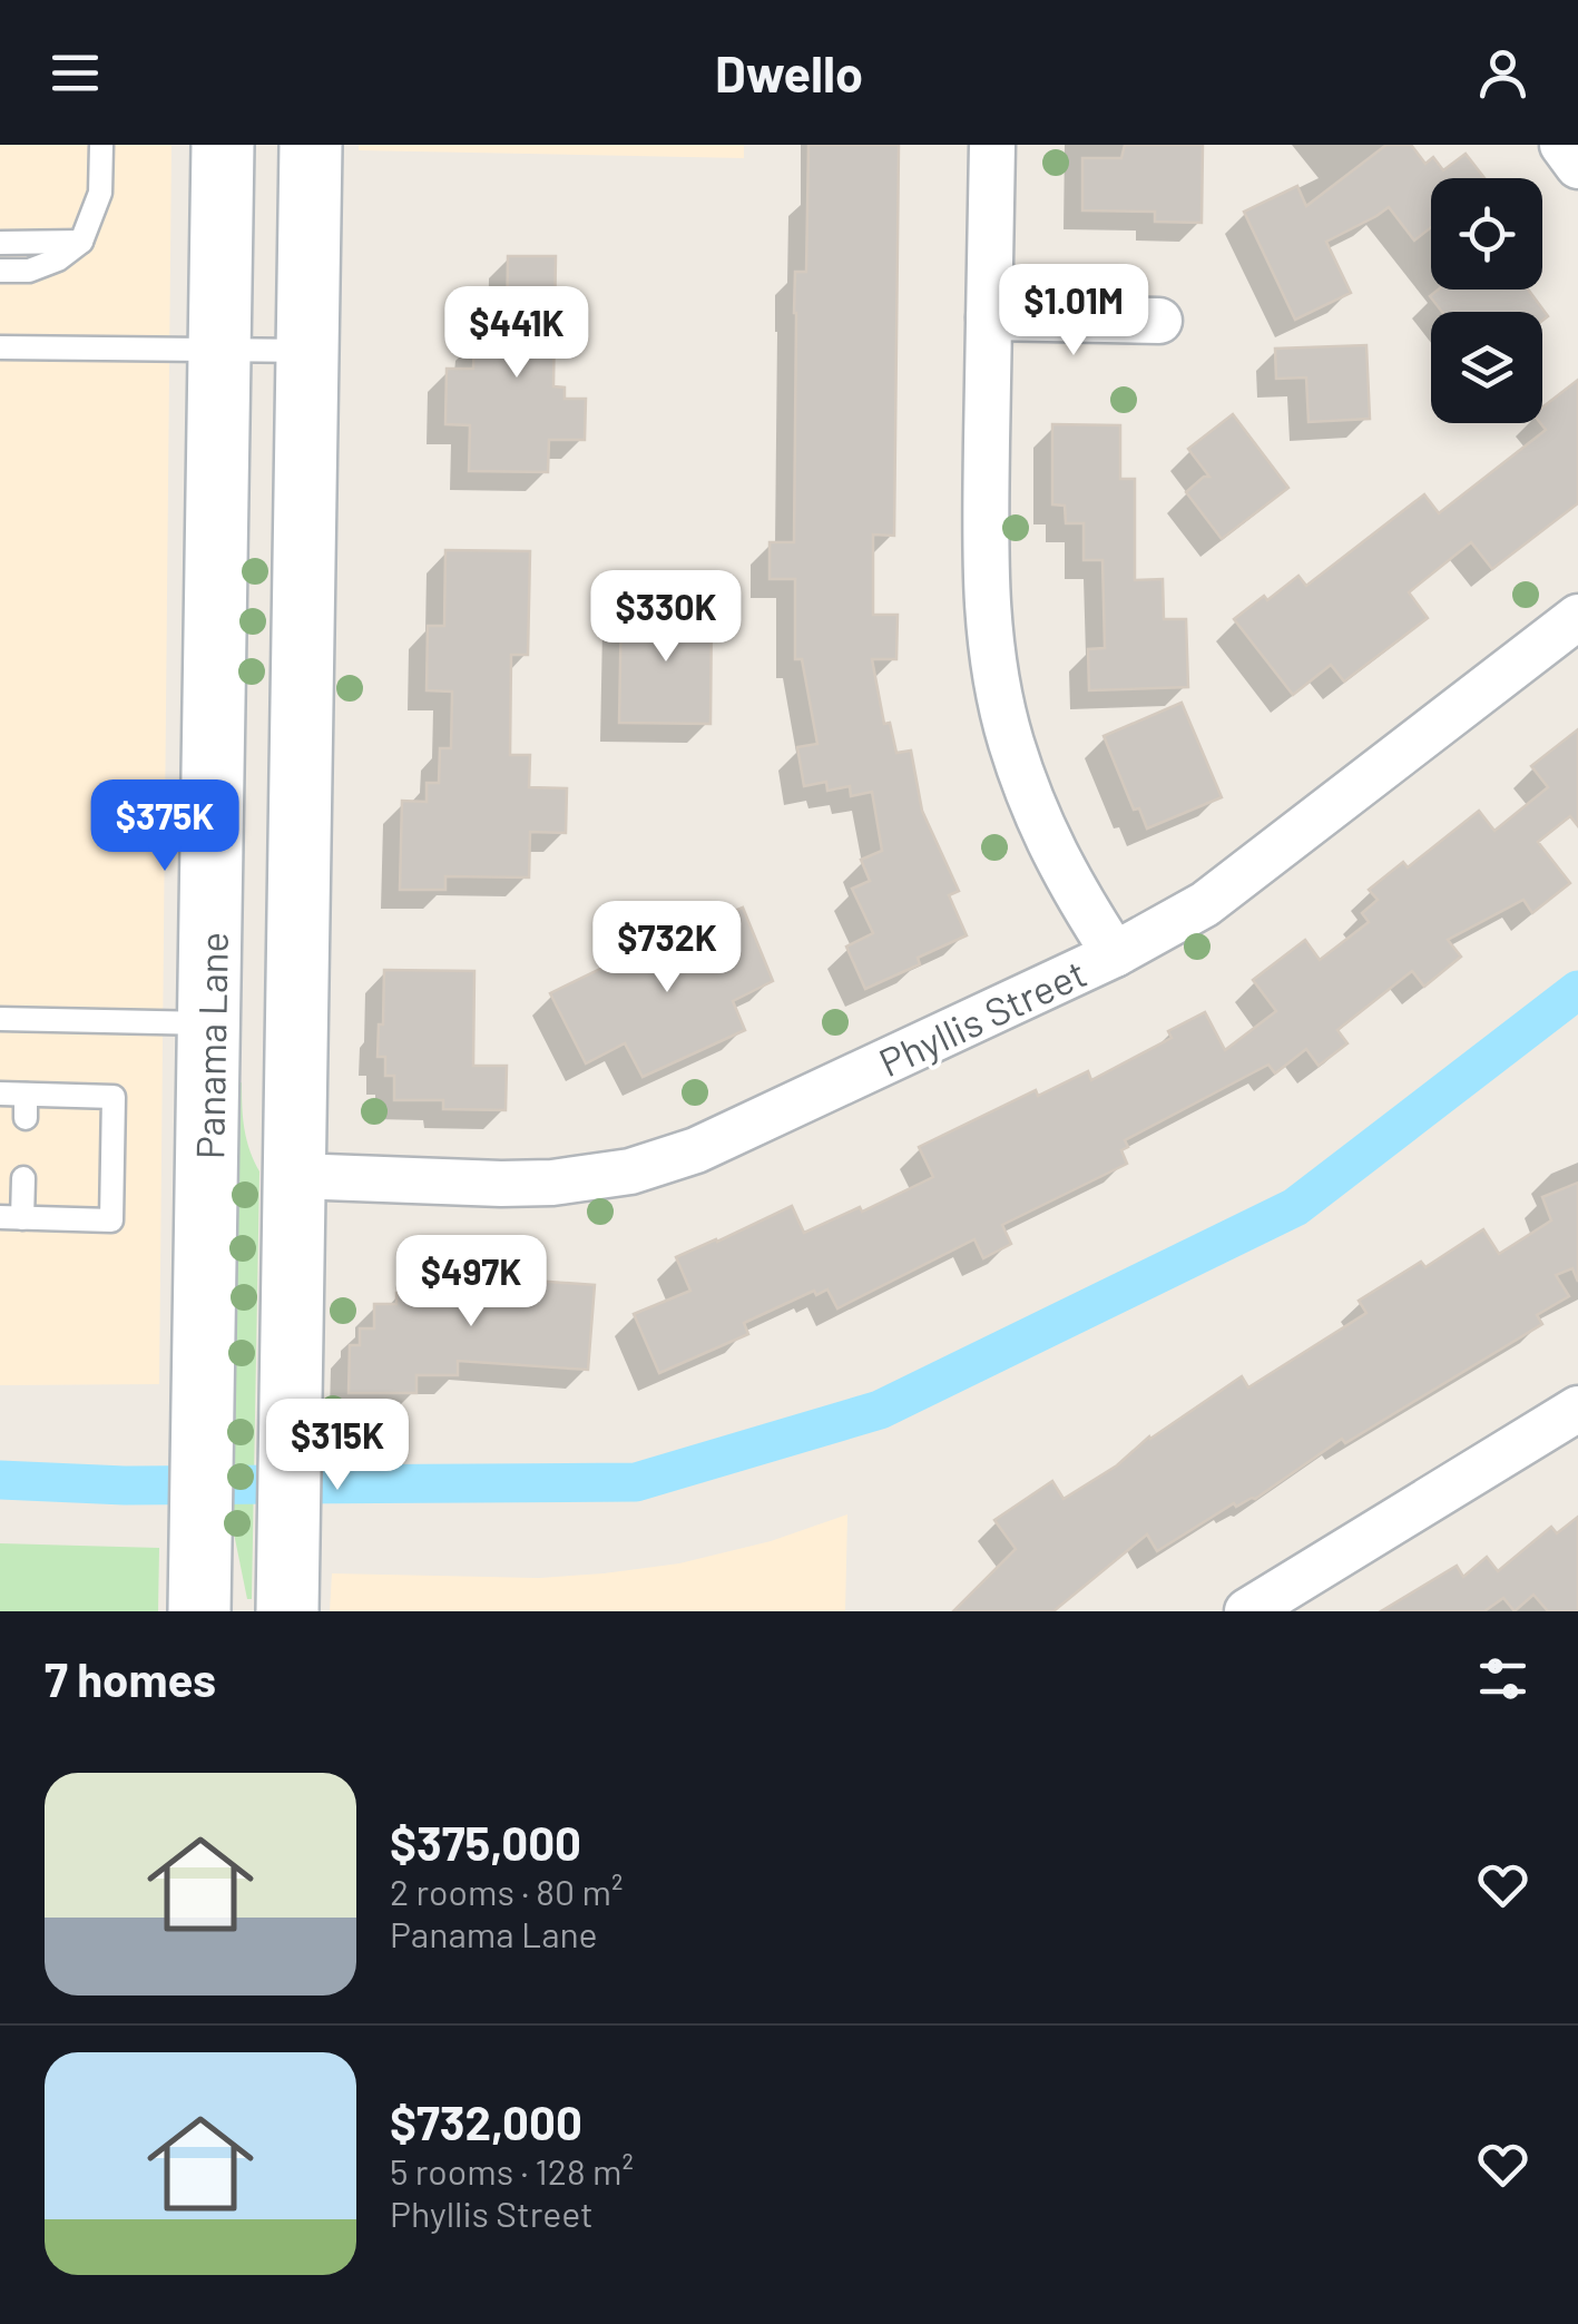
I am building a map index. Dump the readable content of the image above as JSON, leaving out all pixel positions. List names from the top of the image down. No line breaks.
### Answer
{"streets":{"main road":["Panama Lane"],"street":["Phyllis Street"]},"page":{"header":"Dwello","price":["$1.01M","$441K","$330K","$375K","$732K","$497K","$315K"],"heading":"7 homes","list":[{"name":"$375,000","note":"2 rooms · 80 m² · Panama Lane"},{"name":"$732,000","note":"5 rooms · 128 m² · Phyllis Street"}]}}
